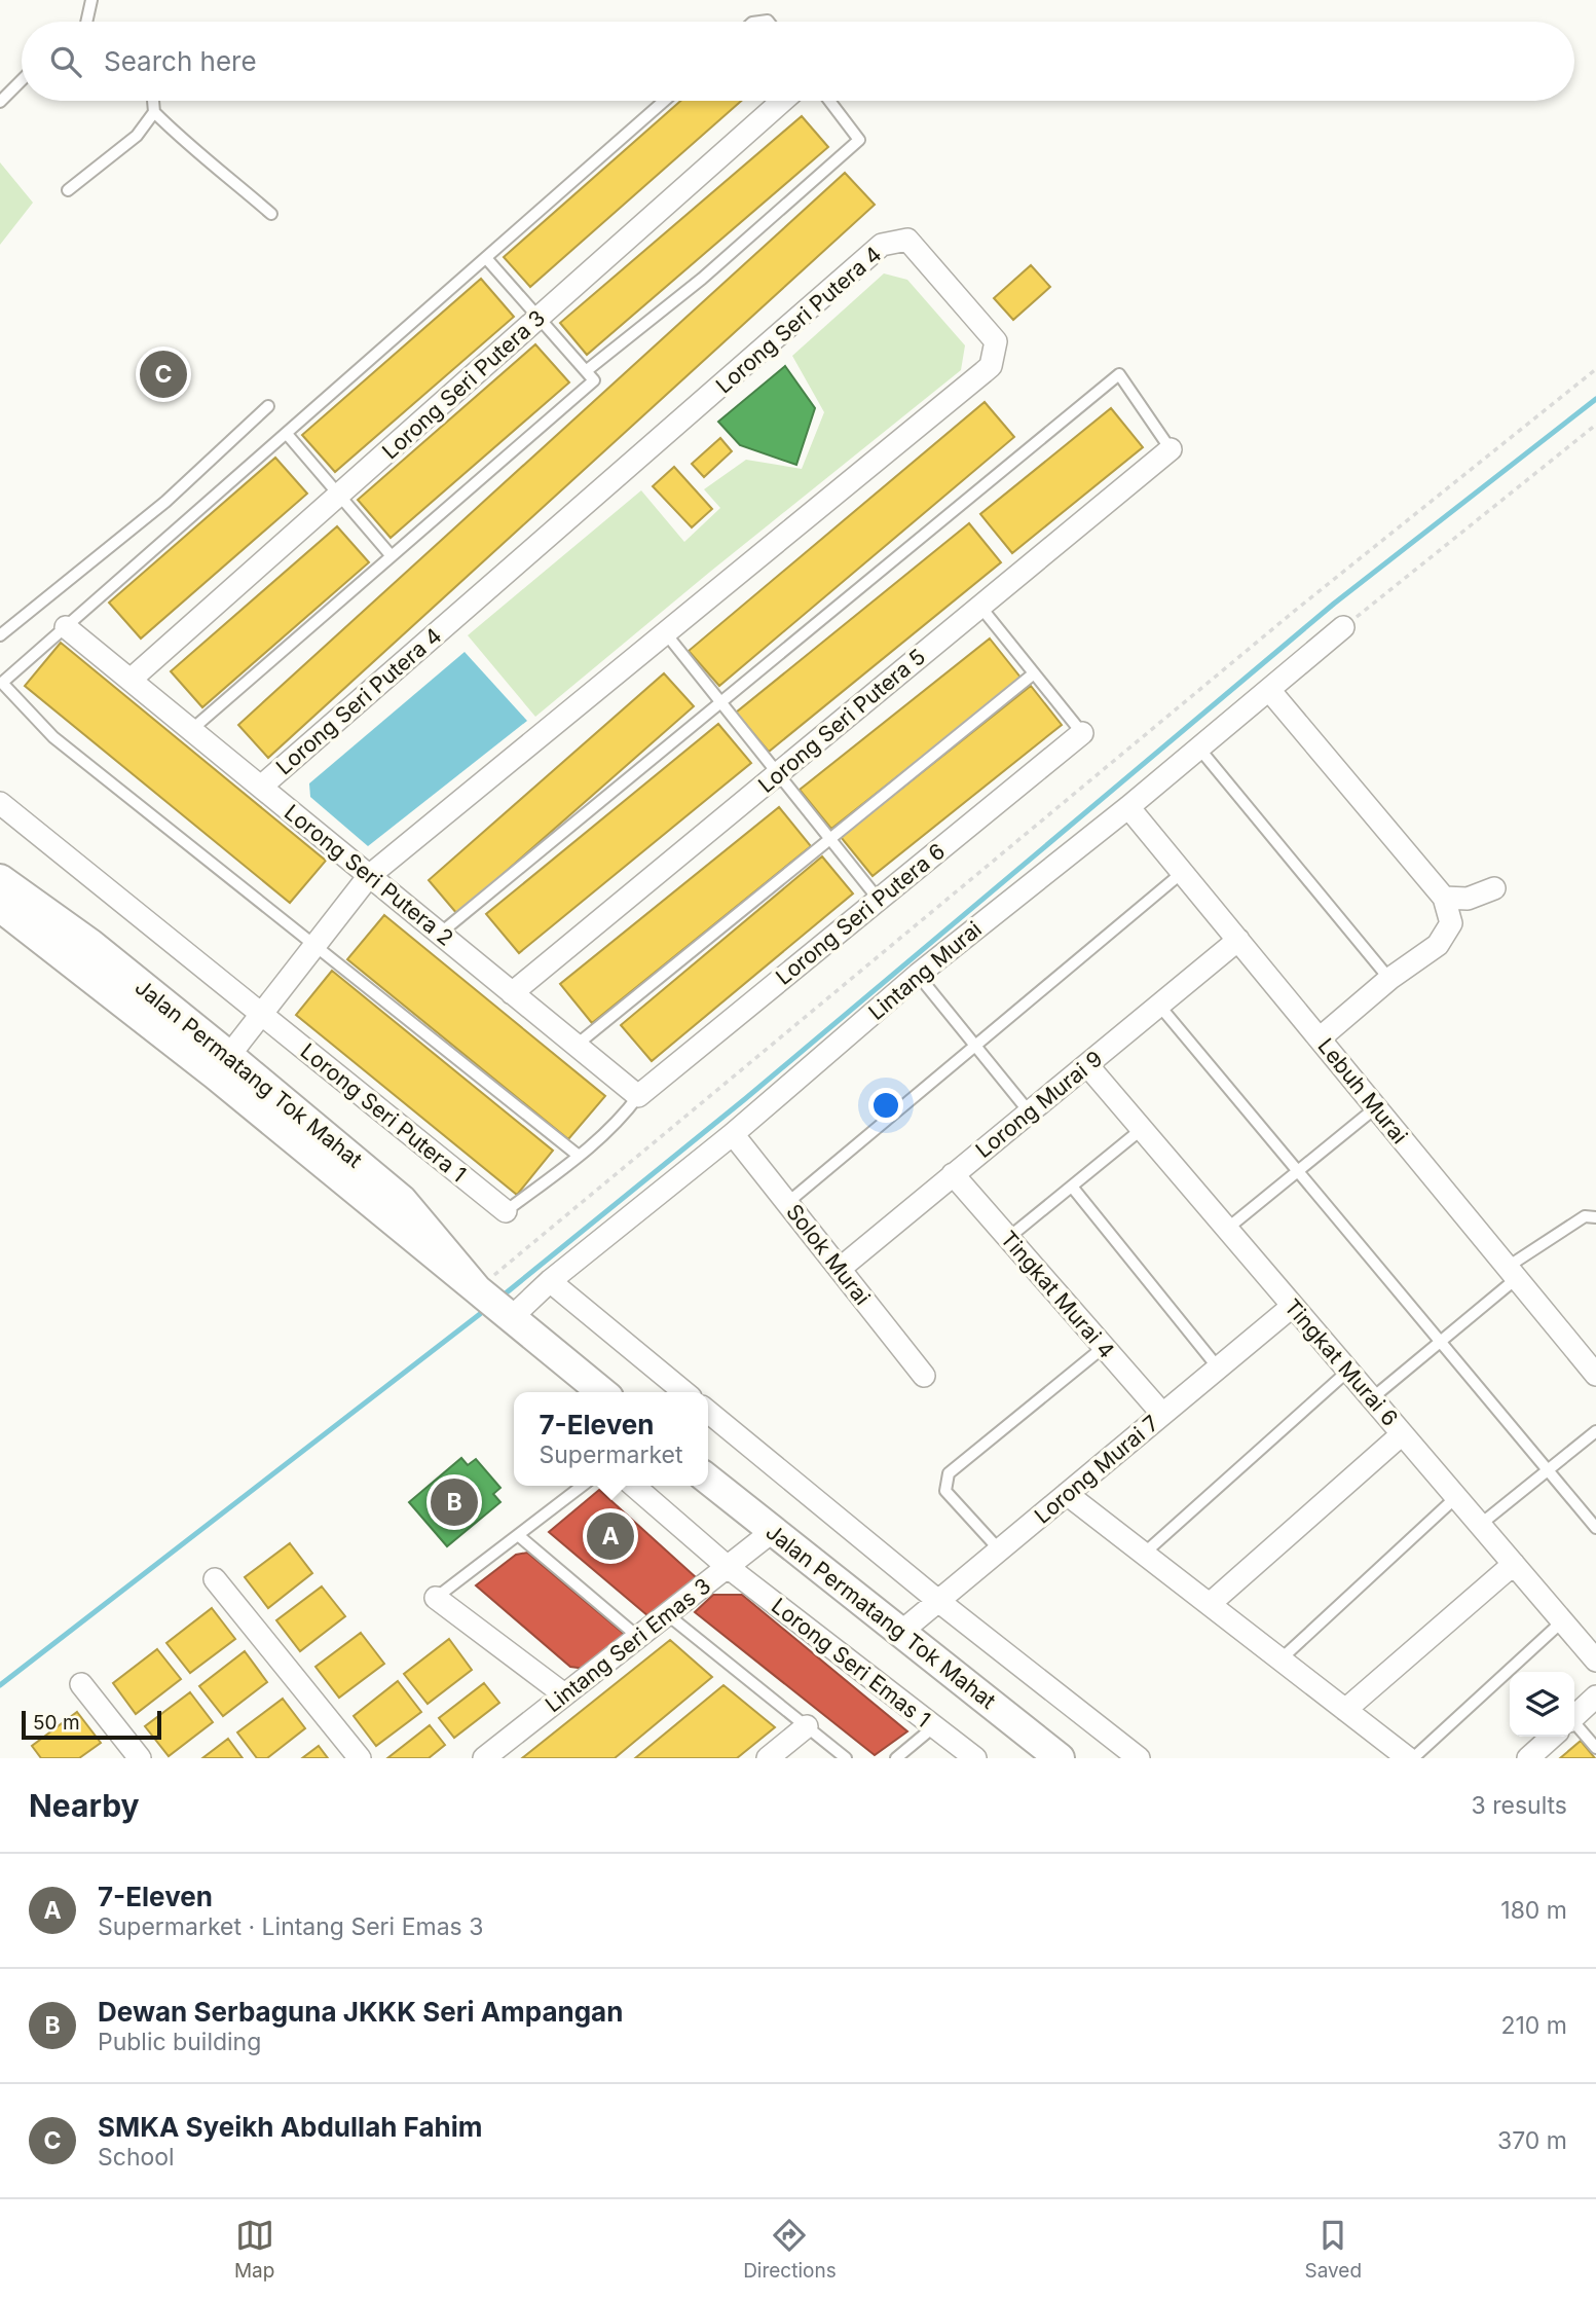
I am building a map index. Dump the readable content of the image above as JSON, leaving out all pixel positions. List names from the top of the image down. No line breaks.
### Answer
{"streets":{"street":["Lorong Seri Putera 4","Lorong Seri Putera 3","Lorong Seri Putera 5","Lorong Seri Putera 2","Lorong Seri Putera 6","Lintang Murai","Jalan Permatang Tok Mahat","Lebuh Murai","Lorong Murai 9","Lorong Seri Putera 1","Solok Murai","Tingkat Murai 4","Tingkat Murai 6","Lorong Murai 7","Lintang Seri Emas 3","Lorong Seri Emas 1"]},"crossings":[["Lorong Seri Putera 4","Lorong Seri Putera 2"],["Lorong Seri Putera 4","Jalan Permatang Tok Mahat"],["Lorong Seri Putera 4","Lorong Seri Putera 1"],["Lorong Seri Putera 3","Lorong Seri Putera 2"],["Lorong Seri Putera 5","Lorong Seri Putera 2"],["Lorong Seri Putera 2","Lorong Seri Putera 6"],["Lintang Murai","Jalan Permatang Tok Mahat"],["Lintang Murai","Lebuh Murai"],["Lintang Murai","Solok Murai"],["Jalan Permatang Tok Mahat","Lorong Murai 7"],["Jalan Permatang Tok Mahat","Lintang Seri Emas 3"],["Lebuh Murai","Lorong Murai 9"],["Lorong Murai 9","Solok Murai"],["Lorong Murai 9","Tingkat Murai 4"],["Lorong Murai 9","Tingkat Murai 6"],["Tingkat Murai 4","Lorong Murai 7"],["Tingkat Murai 6","Lorong Murai 7"],["Lintang Seri Emas 3","Lorong Seri Emas 1"]],"scale_bar":"50 m","page":{"search":"Search here","pins":["C","B","A"],"popup":["7-Eleven","Supermarket"],"scale":"50 m","heading":["Nearby","3 results"],"list":[{"mark":"A","name":"7-Eleven","note":"Supermarket · Lintang Seri Emas 3","value":"180 m"},{"mark":"B","name":"Dewan Serbaguna JKKK Seri Ampangan","note":"Public building","value":"210 m"},{"mark":"C","name":"SMKA Syeikh Abdullah Fahim","note":"School","value":"370 m"}],"nav":["Map","Directions","Saved"]}}
